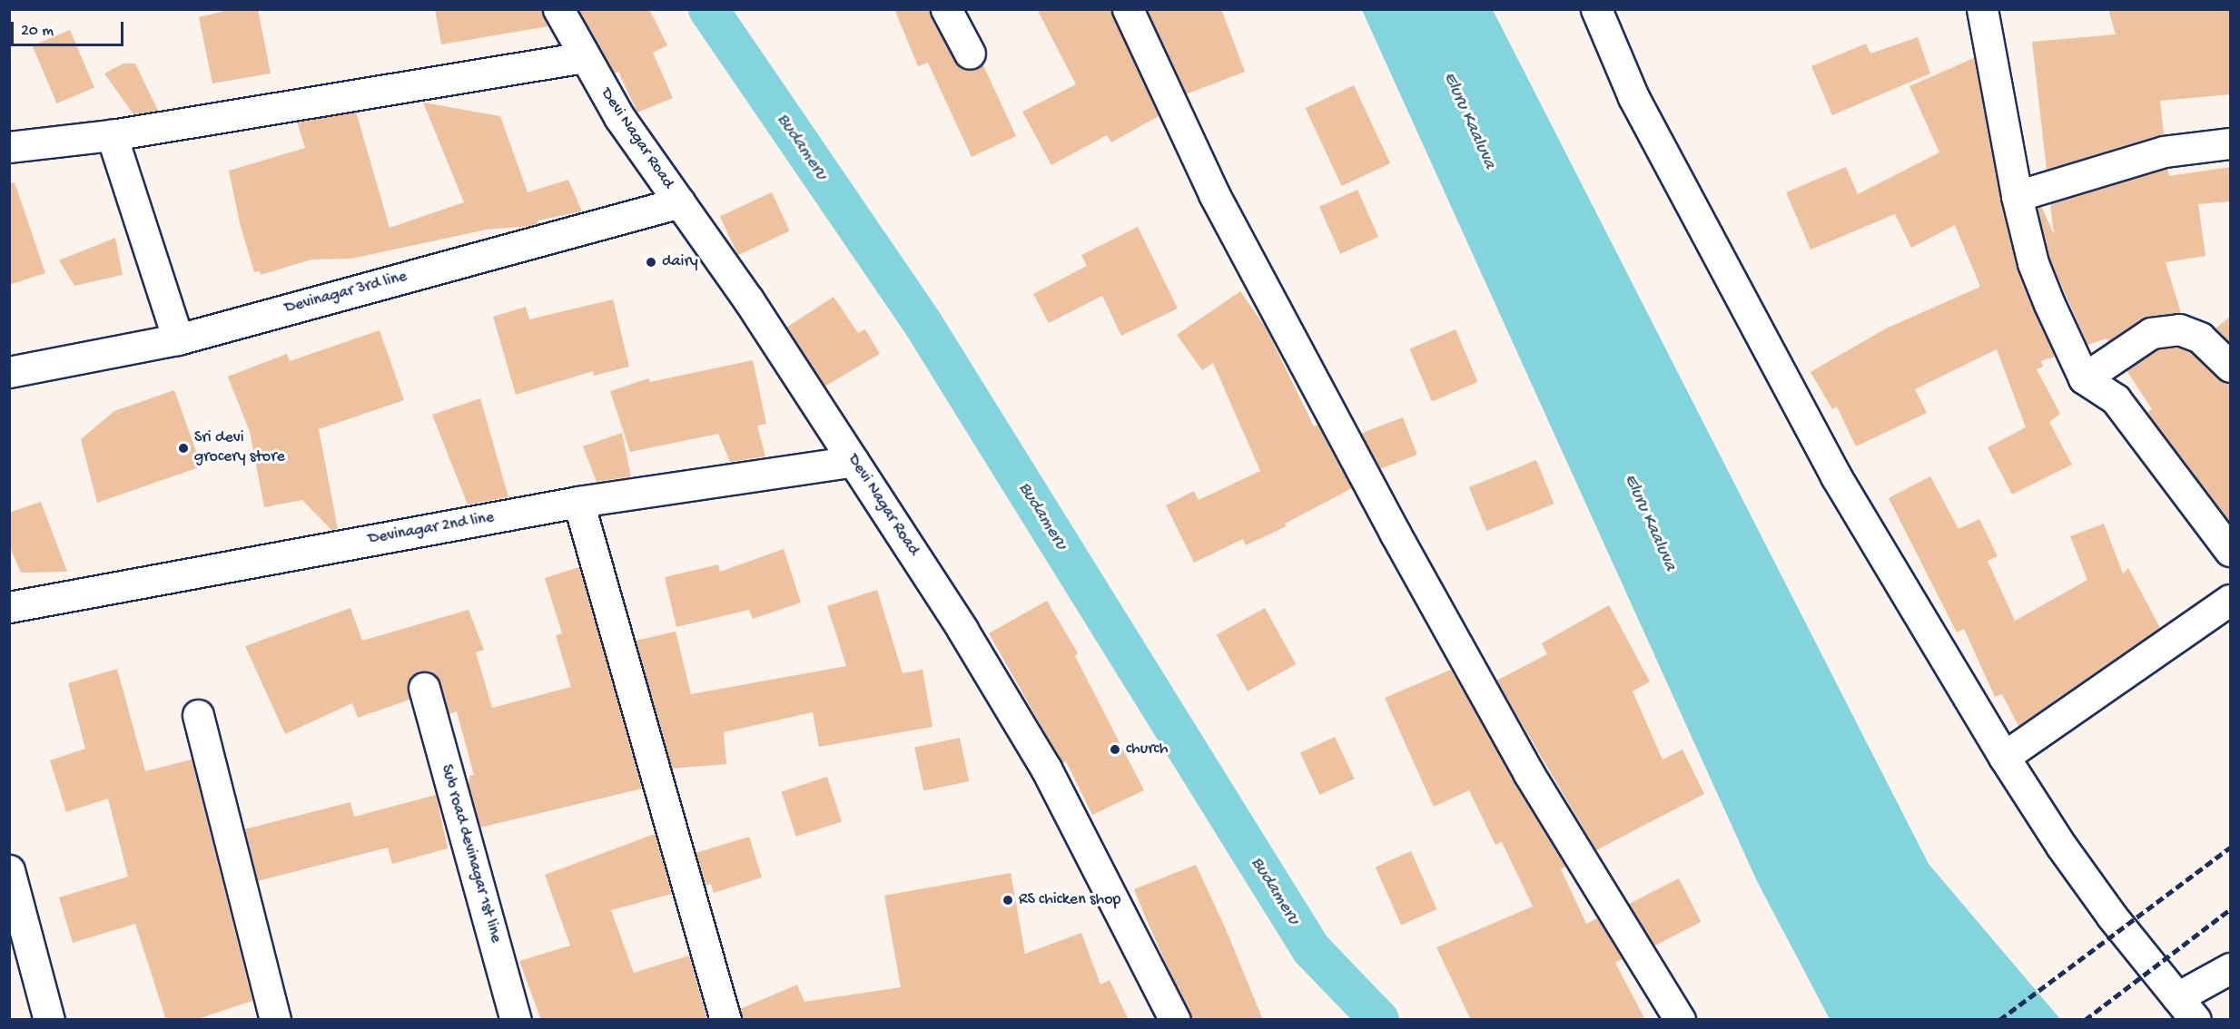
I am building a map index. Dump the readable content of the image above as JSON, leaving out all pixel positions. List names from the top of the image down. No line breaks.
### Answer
{"streets":{"street":["Devi Nagar Road","Devinagar 3rd line","Devinagar 2nd line","Sub road devinagar 1st line"]},"crossings":[["Devi Nagar Road","Devinagar 3rd line"],["Devi Nagar Road","Devinagar 2nd line"]],"water":["Eluru Kaaluva","Budameru"],"places":["dairy","Sri devi grocery store","church","RS chicken shop"],"scale_bar":"20 m"}
